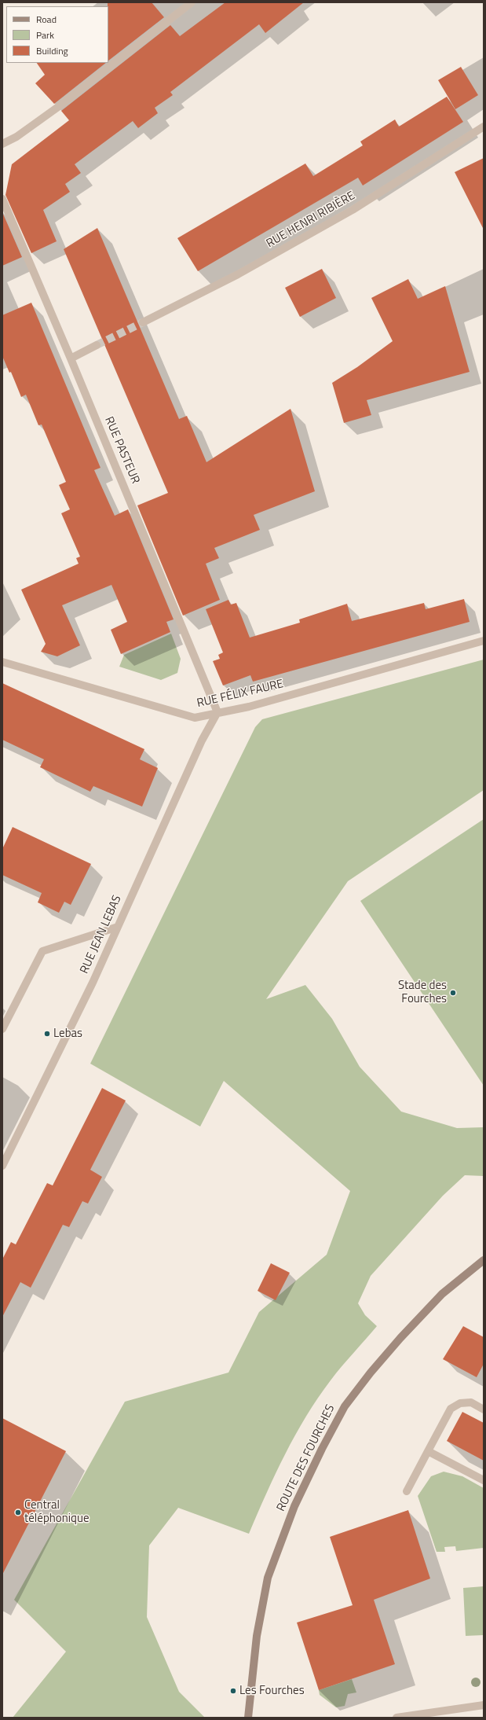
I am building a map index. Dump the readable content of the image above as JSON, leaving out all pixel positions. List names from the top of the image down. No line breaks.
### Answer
{"streets":{"main road":["ROUTE DES FOURCHES"],"street":["RUE HENRI RIBIÈRE","RUE PASTEUR","RUE FÉLIX FAURE","RUE JEAN LEBAS"]},"crossings":[["RUE PASTEUR","RUE FÉLIX FAURE"],["RUE PASTEUR","RUE JEAN LEBAS"],["RUE FÉLIX FAURE","RUE JEAN LEBAS"]],"places":["Stade des Fourches","Lebas","Central téléphonique","Les Fourches"],"legend":["Road","Park","Building"]}
